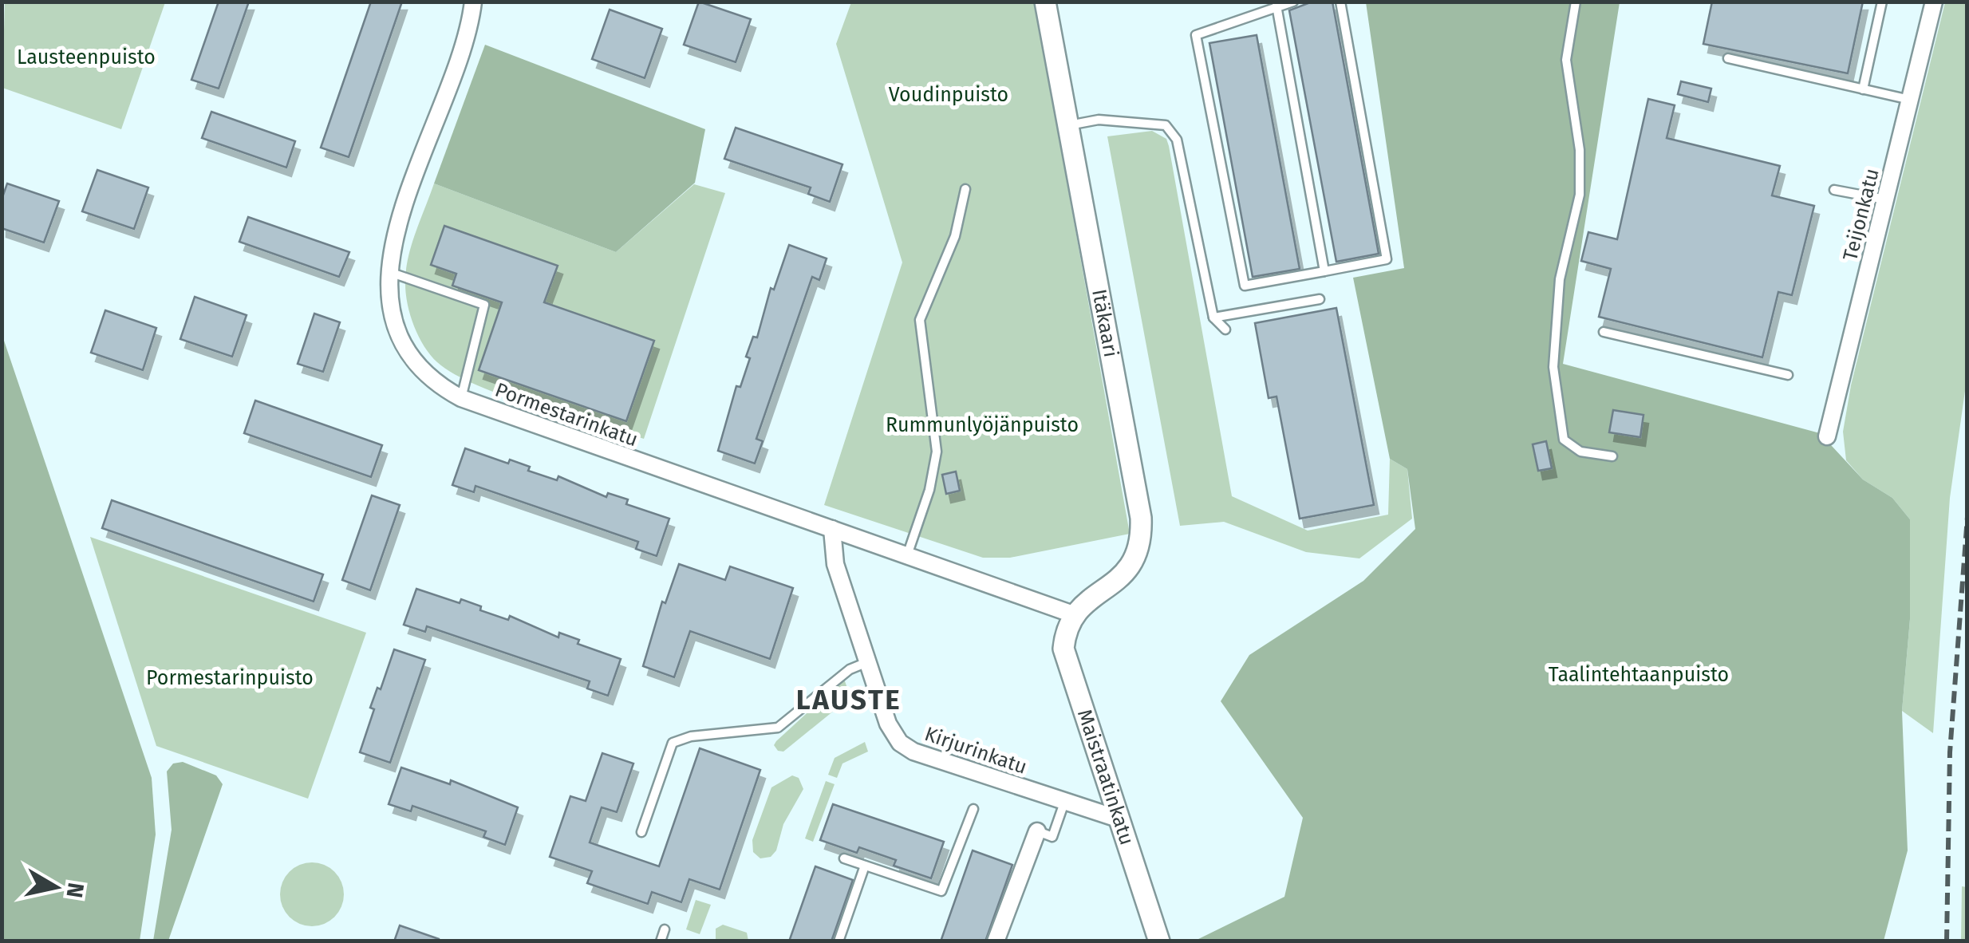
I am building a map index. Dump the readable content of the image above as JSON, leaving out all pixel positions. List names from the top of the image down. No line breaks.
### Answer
{"streets":{"street":["Teijonkatu","Itäkaari","Pormestarinkatu","Kirjurinkatu","Maistraatinkatu"]},"crossings":[["Itäkaari","Pormestarinkatu"],["Itäkaari","Maistraatinkatu"],["Pormestarinkatu","Kirjurinkatu"],["Pormestarinkatu","Maistraatinkatu"],["Kirjurinkatu","Maistraatinkatu"]],"districts":["LAUSTE"],"parks":["Lausteenpuisto","Voudinpuisto","Rummunlyöjänpuisto","Taalintehtaanpuisto","Pormestarinpuisto"],"north":"right"}
